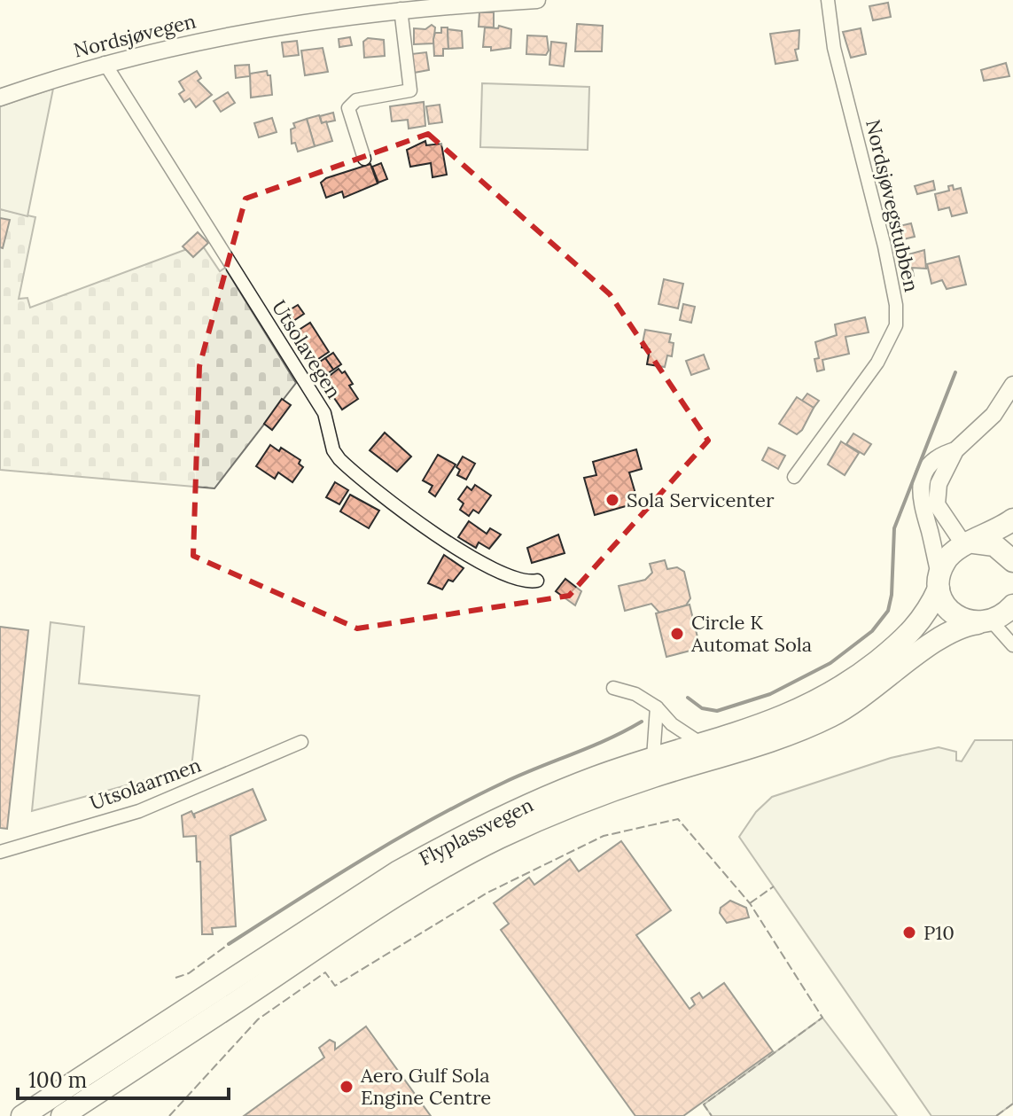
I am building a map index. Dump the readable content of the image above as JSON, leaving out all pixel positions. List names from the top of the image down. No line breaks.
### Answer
{"streets":{"highway":["Flyplassvegen"],"street":["Nordsjøvegen","Nordsjøvegstubben","Utsolavegen","Utsolaarmen"]},"crossings":[["Nordsjøvegen","Utsolavegen"]],"places":["Sola Servicenter","Circle K Automat Sola","P10","Aero Gulf Sola Engine Centre"],"scale_bar":"100 m"}
